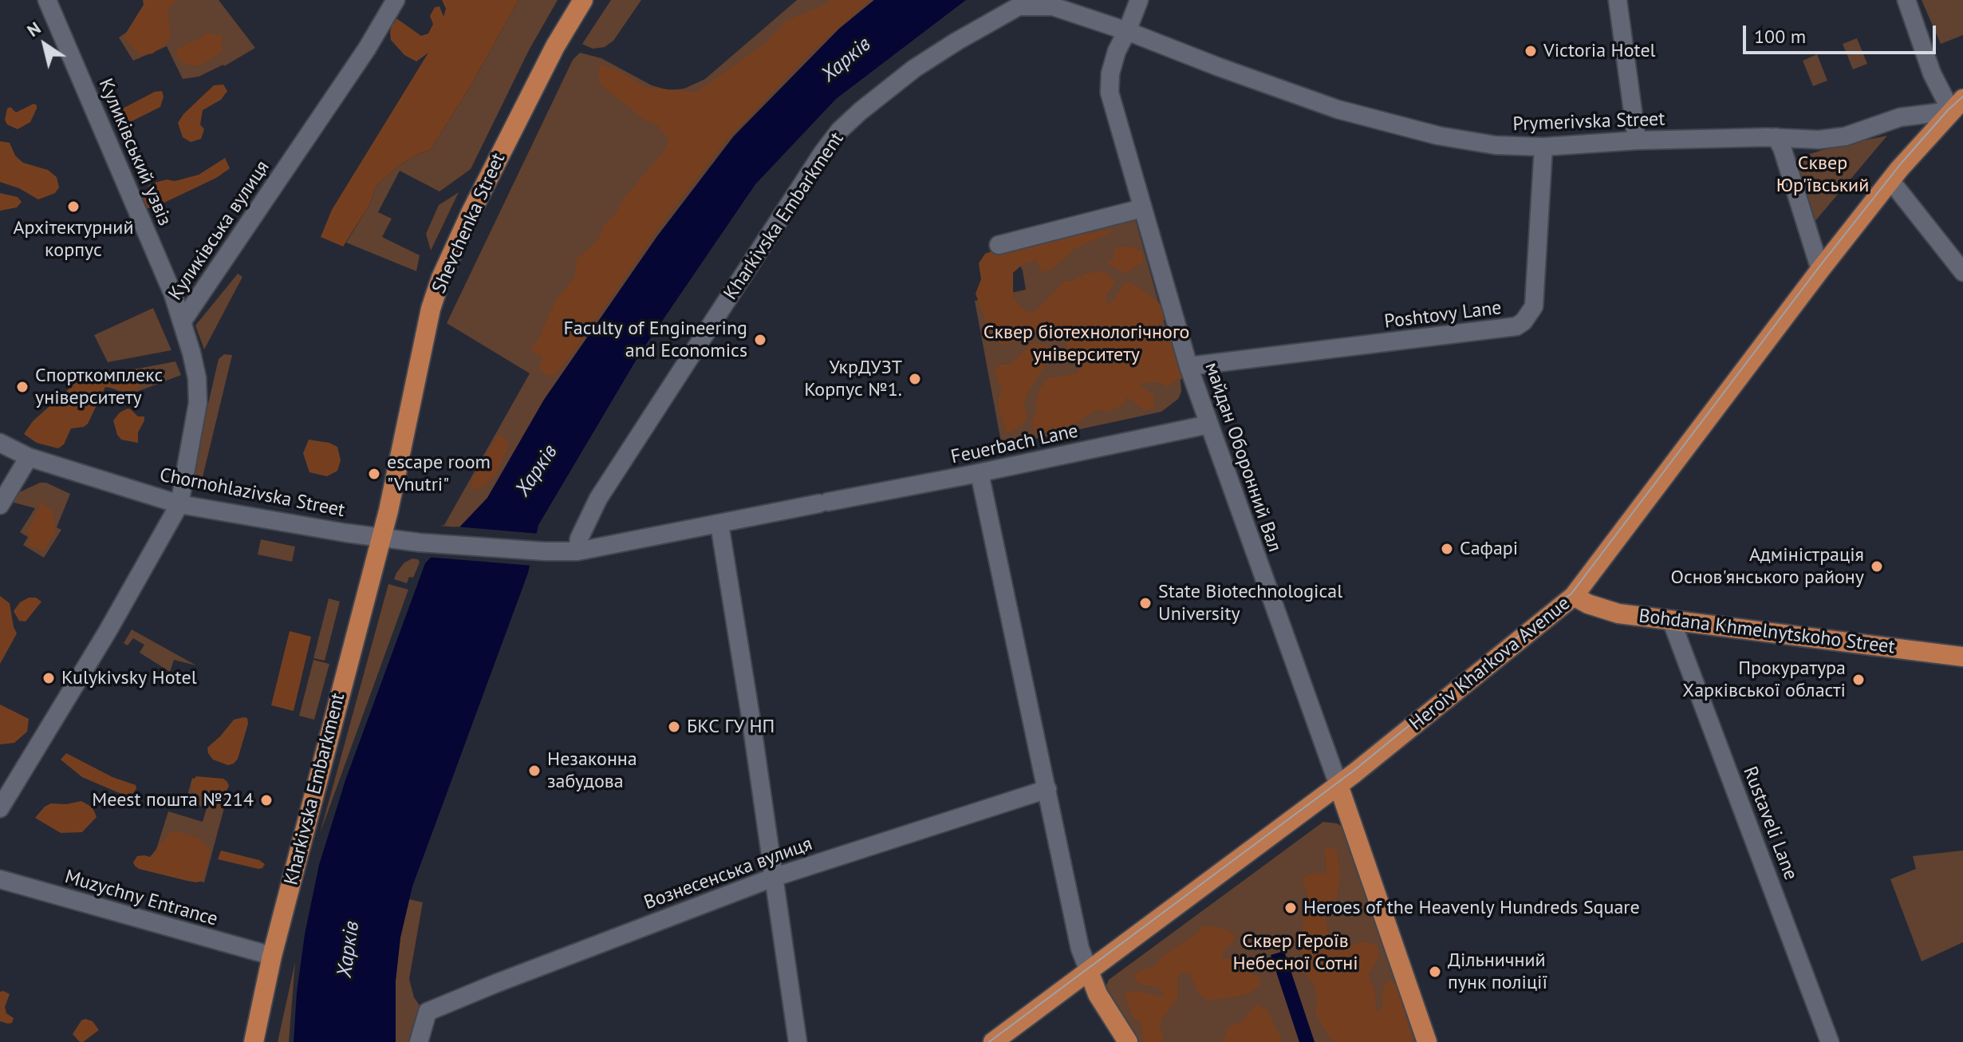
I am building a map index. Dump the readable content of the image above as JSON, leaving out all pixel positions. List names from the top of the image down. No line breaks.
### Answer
{"streets":{"main road":["Kharkivska Embarkment","Shevchenka Street","Bohdana Khmelnytskoho Street","Heroiv Kharkova Avenue"],"street":["Prymerivska Street","Куликівський узвіз","Куликівська вулиця","Poshtovy Lane","Feuerbach Lane","майдан Оборонний Вал","Chornohlazivska Street","Rustaveli Lane","Вознесенська вулиця","Muzychny Entrance"]},"crossings":[["Prymerivska Street","Kharkivska Embarkment"],["Prymerivska Street","Poshtovy Lane"],["Prymerivska Street","майдан Оборонний Вал"],["Prymerivska Street","Heroiv Kharkova Avenue"],["Куликівський узвіз","Куликівська вулиця"],["Kharkivska Embarkment","Shevchenka Street"],["Kharkivska Embarkment","Feuerbach Lane"],["Kharkivska Embarkment","майдан Оборонний Вал"],["Kharkivska Embarkment","Chornohlazivska Street"],["Kharkivska Embarkment","Muzychny Entrance"],["Shevchenka Street","Chornohlazivska Street"],["Куликівська вулиця","Chornohlazivska Street"],["Poshtovy Lane","майдан Оборонний Вал"],["Feuerbach Lane","майдан Оборонний Вал"],["Feuerbach Lane","Chornohlazivska Street"],["майдан Оборонний Вал","Heroiv Kharkova Avenue"],["Bohdana Khmelnytskoho Street","Heroiv Kharkova Avenue"],["Bohdana Khmelnytskoho Street","Rustaveli Lane"]],"water":["Харків"],"parks":["Сквер Юр'ївський","Сквер біотехнологічного університету","Сквер Героїв Небесної Сотні"],"places":["Victoria Hotel","Архітектурний корпус","Faculty of Engineering and Economics","УкрДУЗТ Корпус №1.","Спорткомплекс університету","escape room \"Vnutri\"","Сафарі","Адміністрація Основ'янського району","State Biotechnological University","Kulykivsky Hotel","Прокуратура Харківської області","БКС ГУ НП","Незаконна забудова","Meest пошта №214","Heroes of the Heavenly Hundreds Square","Дільничний пунк поліції"],"scale_bar":"100 m","north":"top left"}
